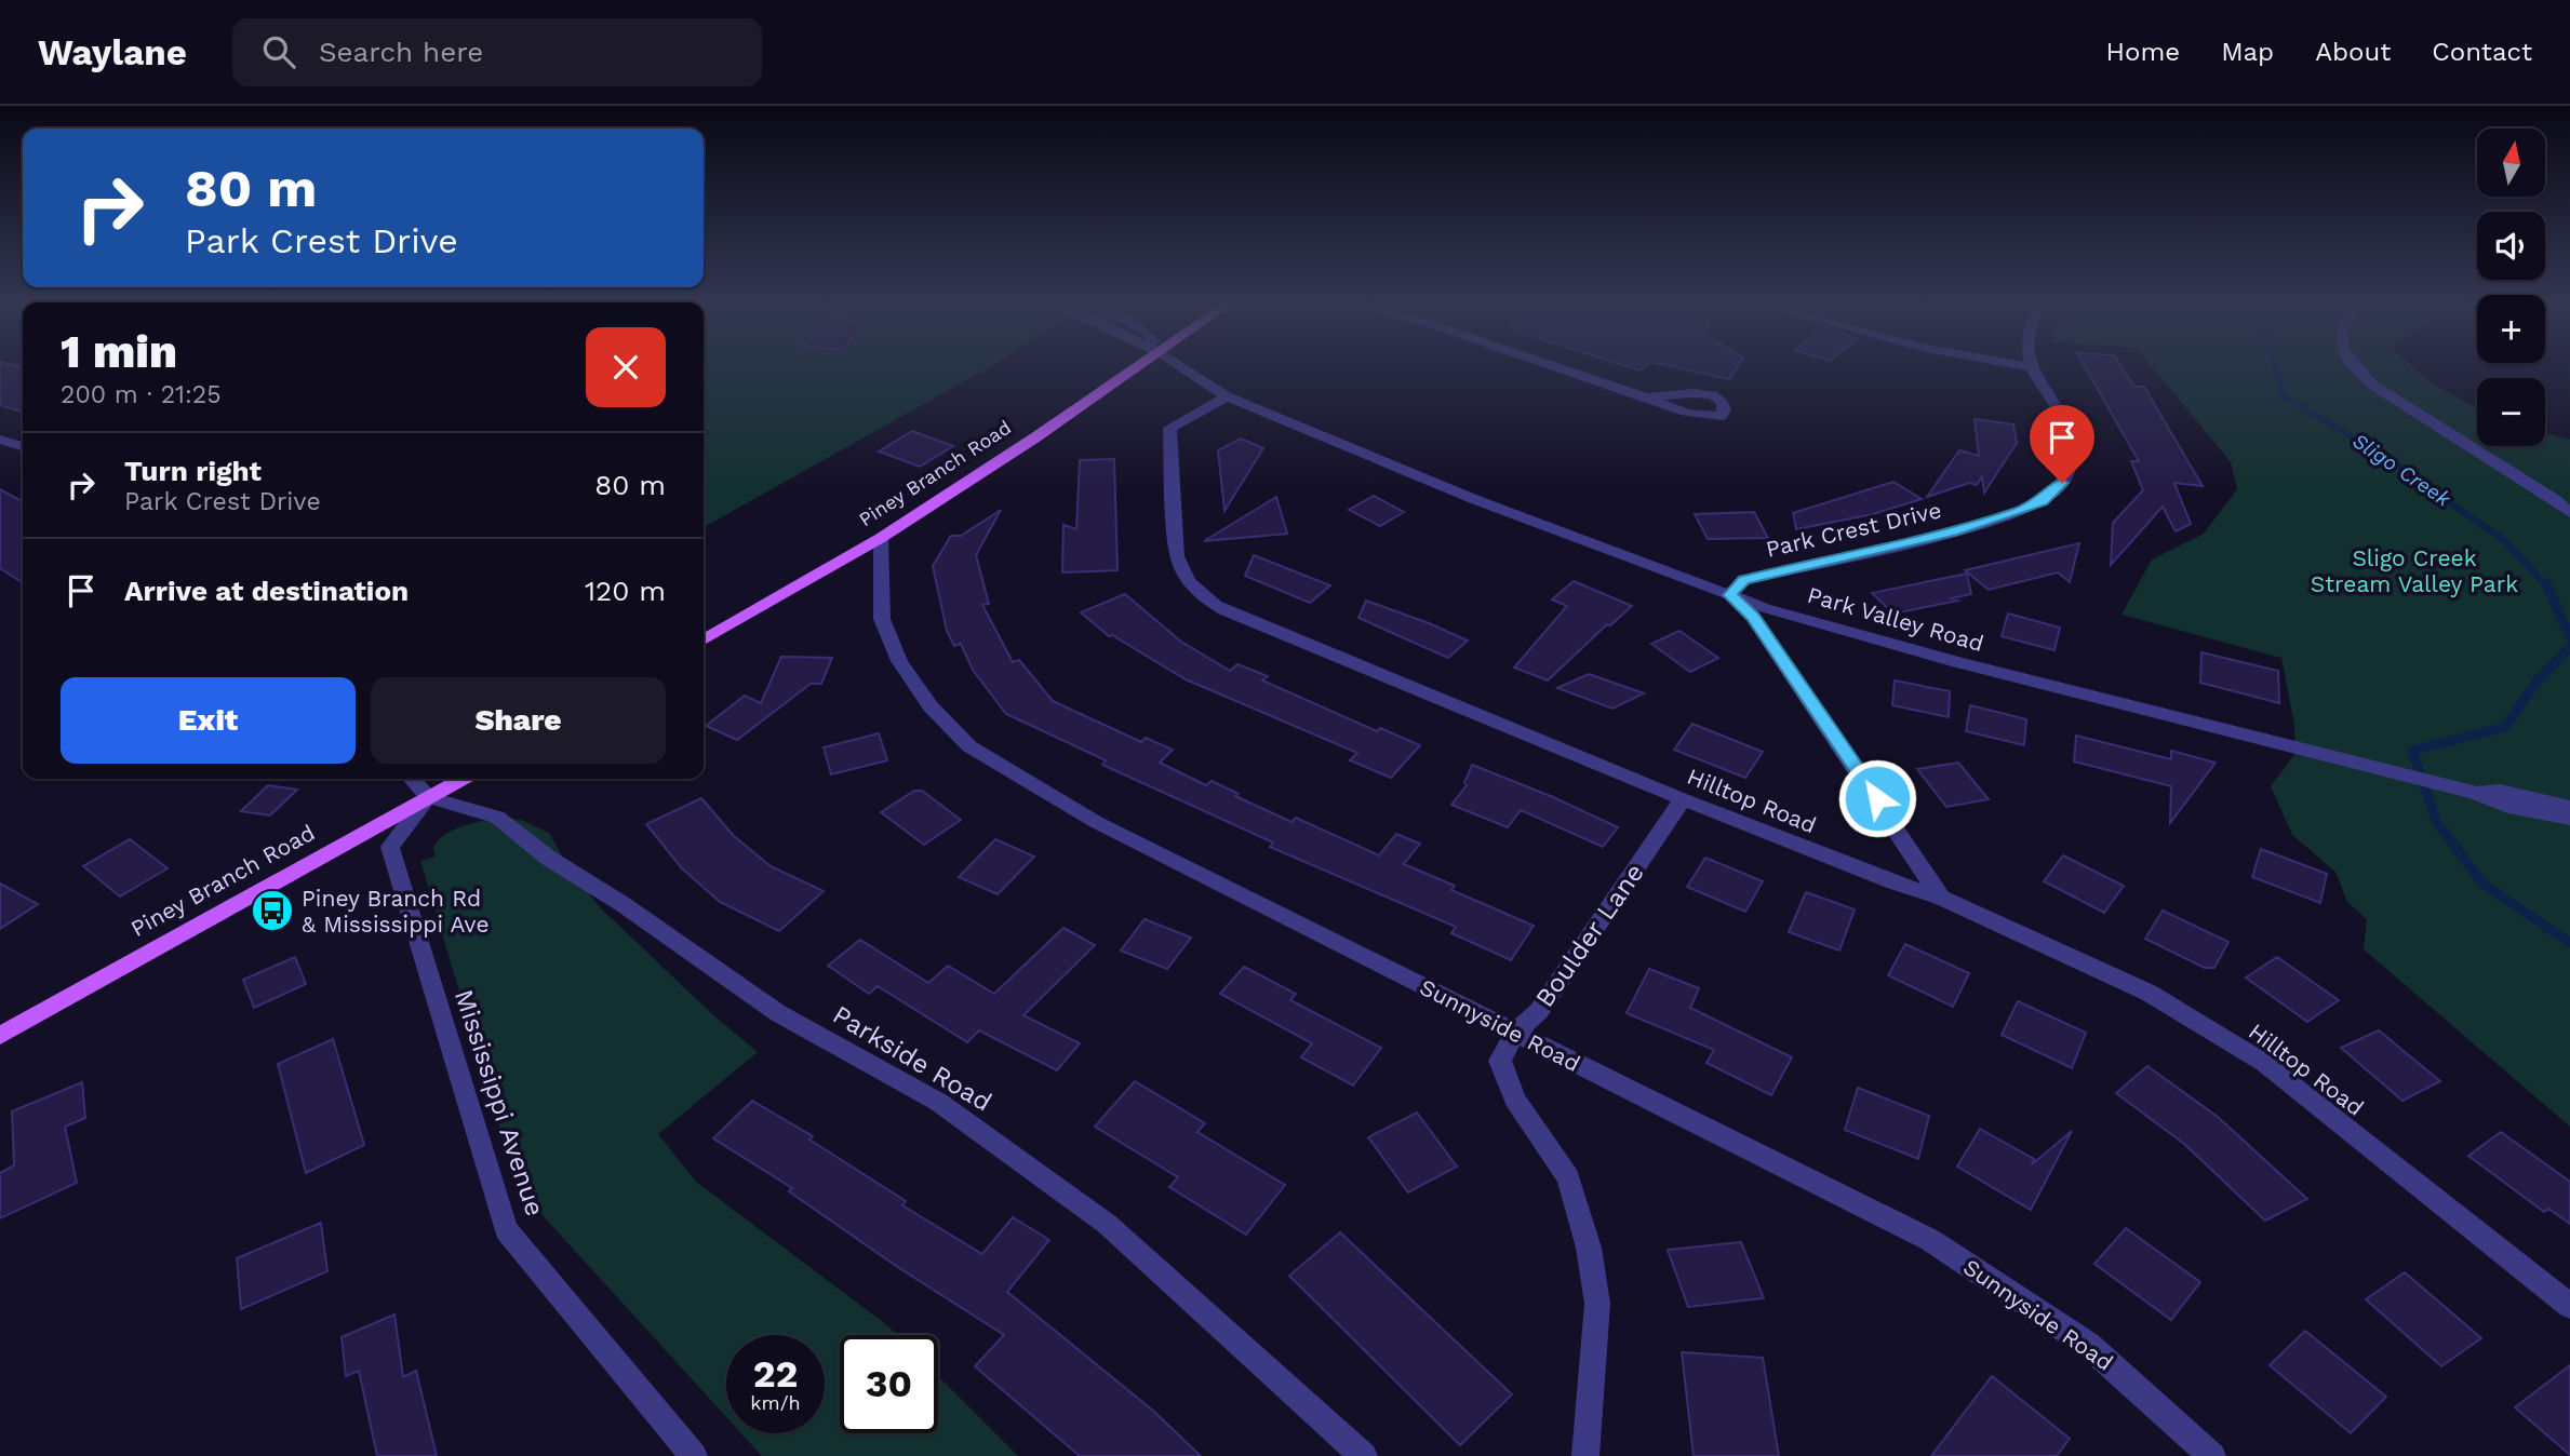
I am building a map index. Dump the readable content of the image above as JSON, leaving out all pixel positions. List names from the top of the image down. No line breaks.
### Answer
{"streets":{"main road":["Piney Branch Road"],"street":["Park Crest Drive","Park Valley Road","Hilltop Road","Boulder Lane","Sunnyside Road","Parkside Road","Mississippi Avenue"]},"crossings":[["Piney Branch Road","Sunnyside Road"],["Piney Branch Road","Parkside Road"],["Piney Branch Road","Mississippi Avenue"],["Park Crest Drive","Park Valley Road"],["Park Valley Road","Hilltop Road"],["Hilltop Road","Boulder Lane"],["Boulder Lane","Sunnyside Road"],["Parkside Road","Mississippi Avenue"]],"water":["Sligo Creek"],"parks":["Sligo Creek Stream Valley Park"],"places":{"bus stop":["Piney Branch Rd & Mississippi Ave"]},"north":"top","page":{"header":"Waylane","search":"Search here","nav":["Home","Map","About","Contact"],"map_buttons":["+","−"],"turn":["80 m","Park Crest Drive"],"heading":["1 min","200 m · 21:25"],"list":[{"name":"Turn right","note":"Park Crest Drive","value":"80 m"},{"name":"Arrive at destination","value":"120 m"}],"buttons":["Exit","Share"],"speed":"22 km/h","limit":"30"}}
